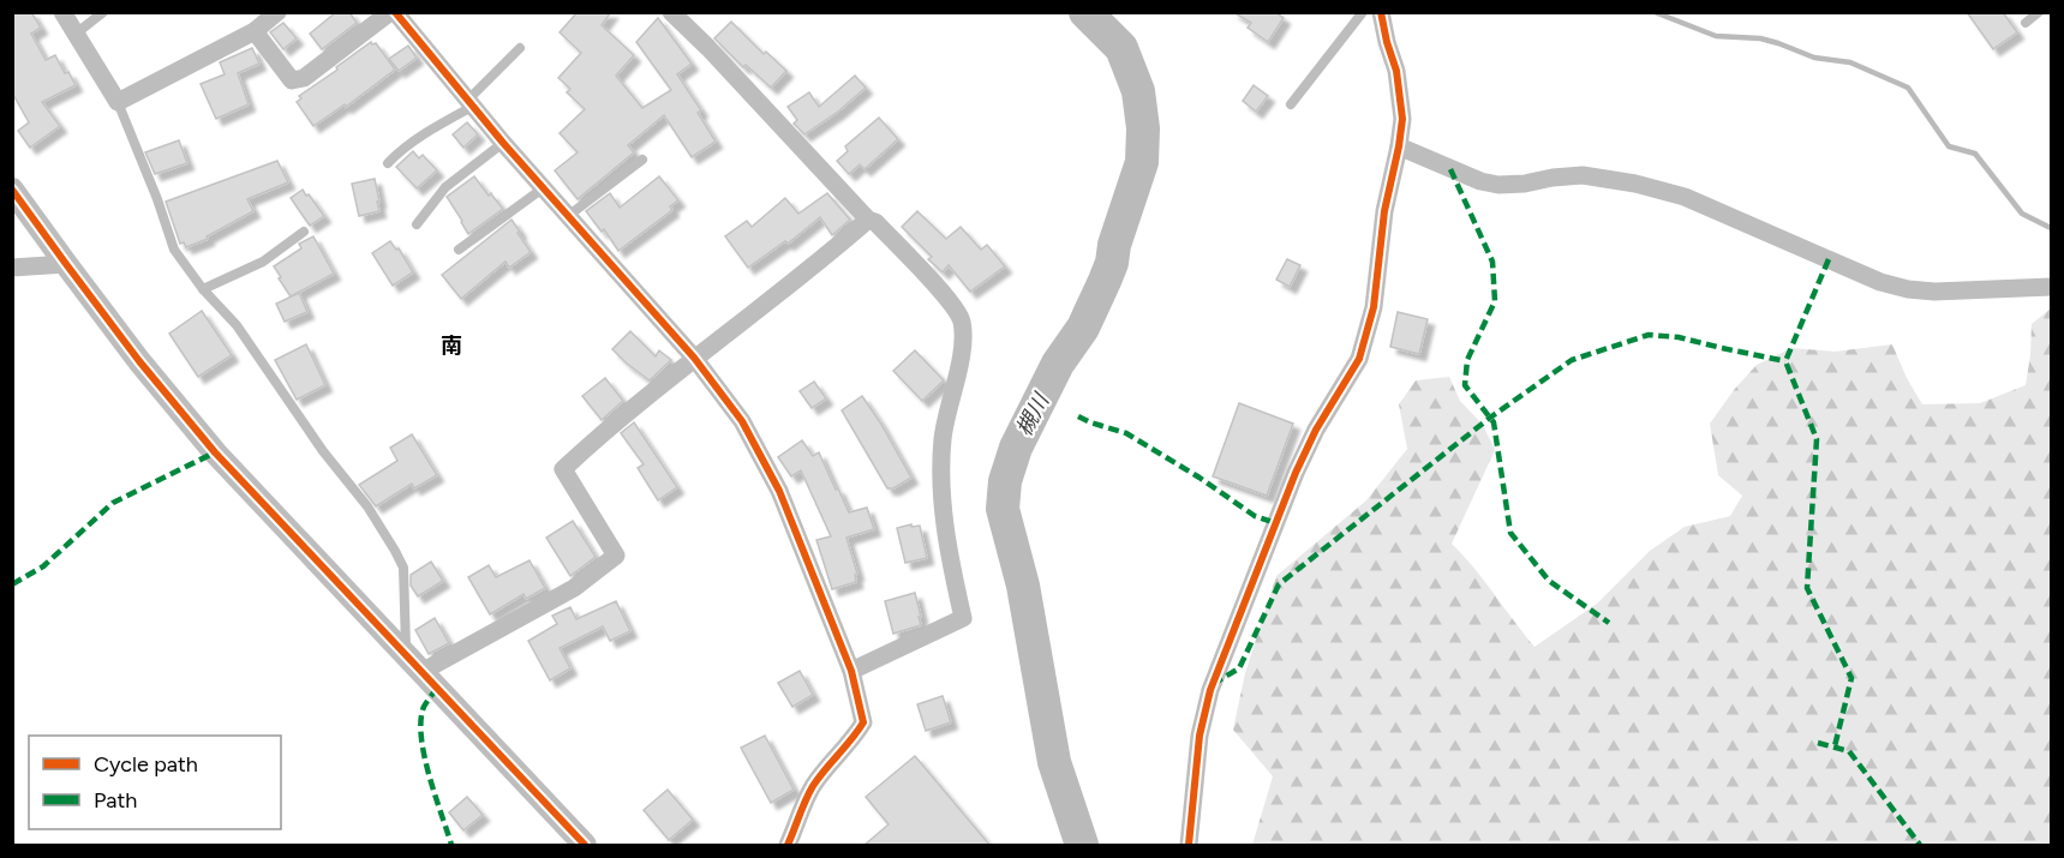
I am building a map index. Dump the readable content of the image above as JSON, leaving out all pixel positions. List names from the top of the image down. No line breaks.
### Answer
{"districts":["南"],"water":["槻川"],"legend":["Cycle path","Path"]}
